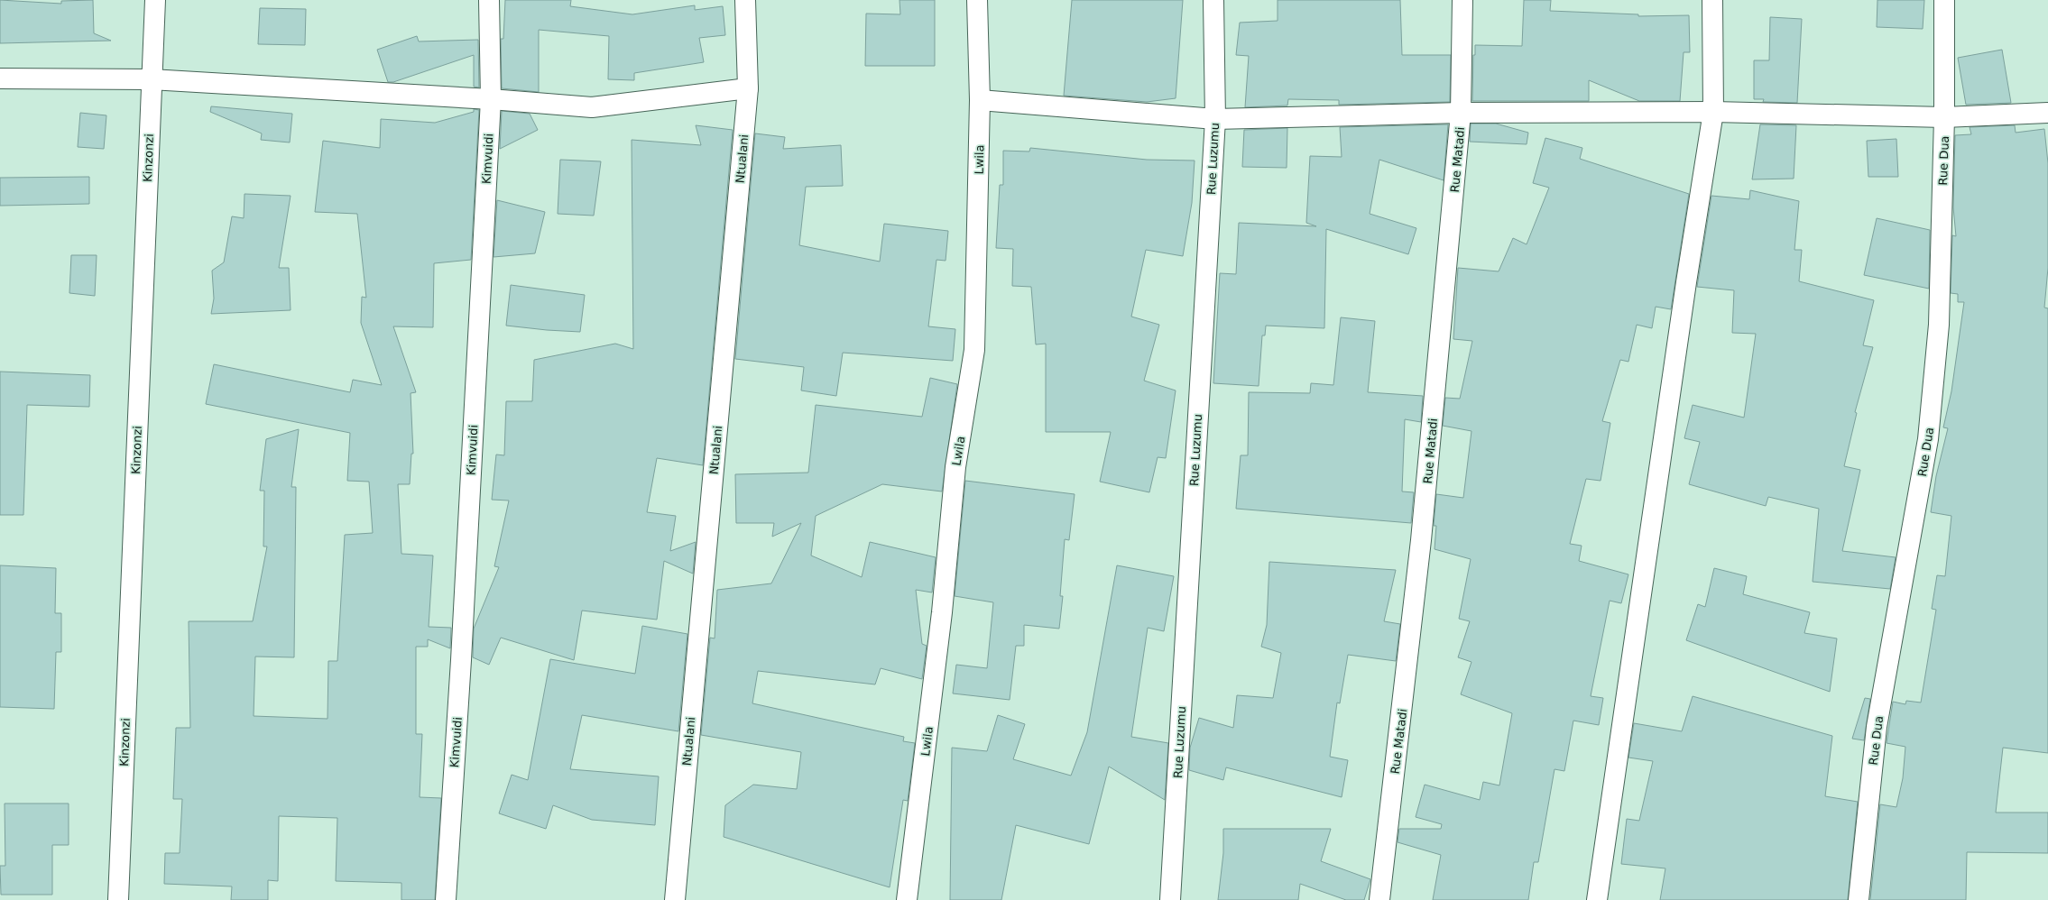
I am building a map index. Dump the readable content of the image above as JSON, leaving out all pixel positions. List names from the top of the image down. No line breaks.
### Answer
{"streets":{"street":["Kinzonzi","Kimvuidi","Ntualani","Rue Luzumu","Lwila","Rue Matadi","Rue Dua"]}}
